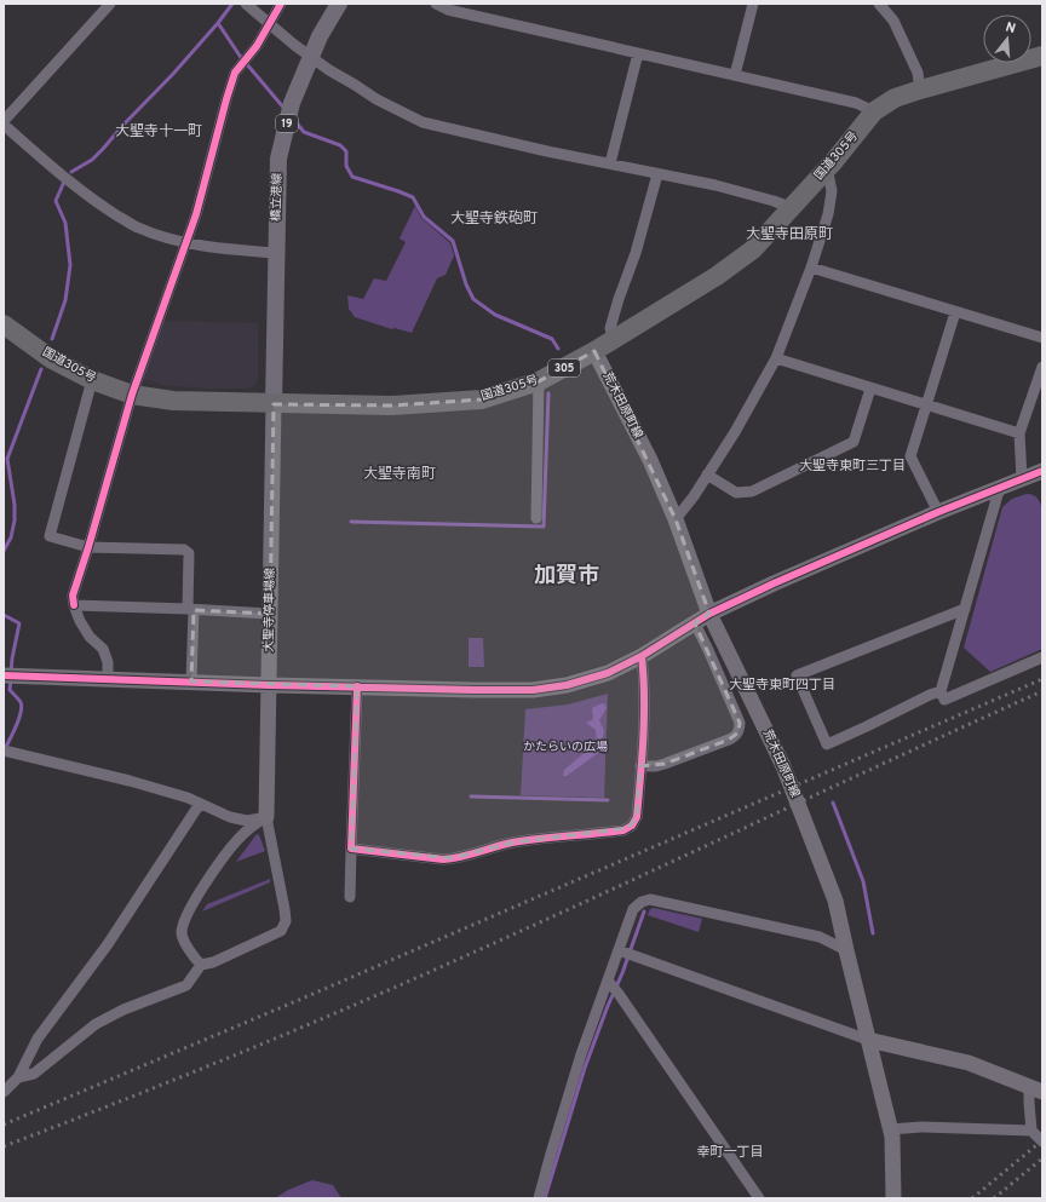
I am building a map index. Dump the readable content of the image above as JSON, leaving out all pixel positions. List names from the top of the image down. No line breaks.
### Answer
{"streets":{"highway":["国道305号","305"],"main road":["19","橋立港線","荒木田原町線","大聖寺停車場線"]},"crossings":[["国道305号","橋立港線"],["国道305号","荒木田原町線"],["国道305号","大聖寺停車場線"],["橋立港線","大聖寺停車場線"]],"districts":["大聖寺十一町","大聖寺鉄砲町","大聖寺田原町","大聖寺東町三丁目","大聖寺南町","加賀市","大聖寺東町四丁目","幸町一丁目"],"parks":["かたらいの広場"],"north":"top"}
